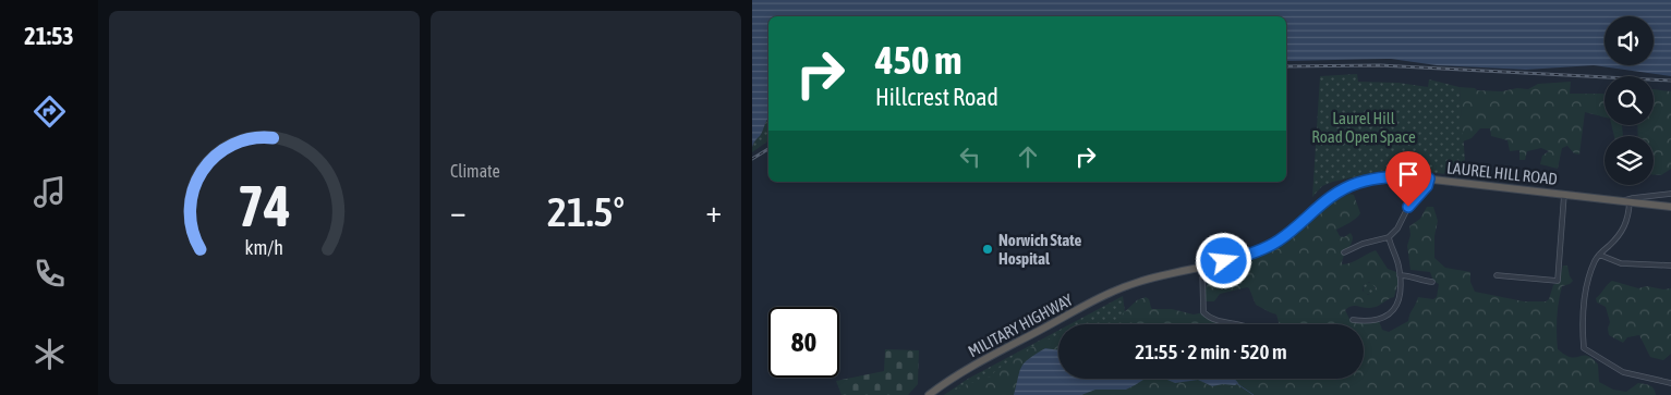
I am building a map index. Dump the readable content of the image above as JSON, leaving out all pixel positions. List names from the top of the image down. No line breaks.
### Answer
{"streets":{"highway":["LAUREL HILL ROAD","MILITARY HIGHWAY"]},"crossings":[["LAUREL HILL ROAD","MILITARY HIGHWAY"]],"parks":["Laurel Hill Road Open Space"],"places":["Norwich State Hospital"],"page":{"tabs":"21:53","tile":"Climate","turn":["450 m","Hillcrest Road"],"heat":["−","21.5°","+"],"limit":"80","trip":"21:55 · 2 min · 520 m","gauge":["74","km/h"]}}
